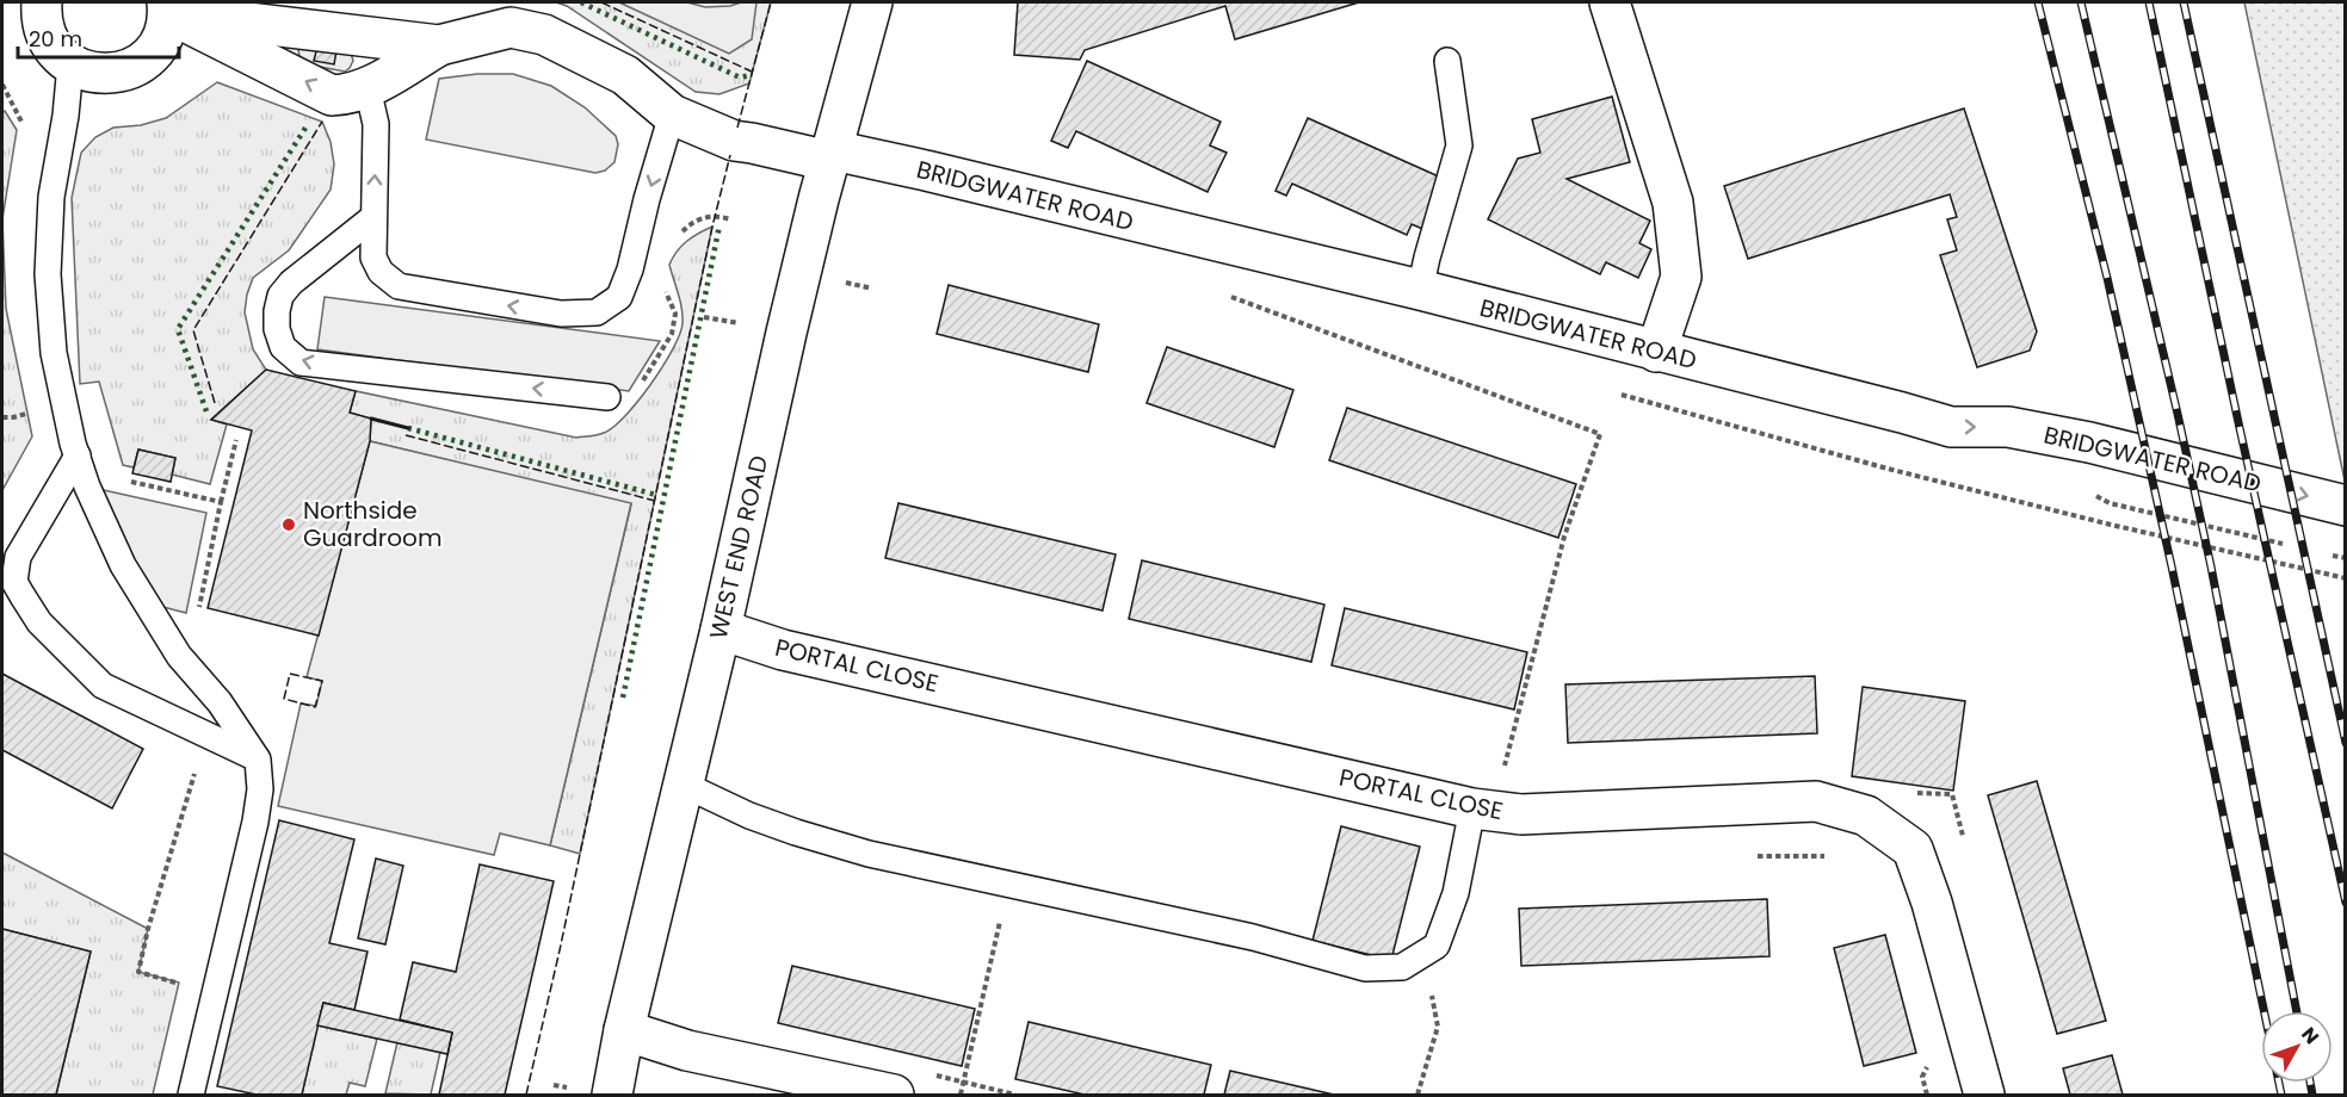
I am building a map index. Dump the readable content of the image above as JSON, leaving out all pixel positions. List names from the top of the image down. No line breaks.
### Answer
{"streets":{"street":["BRIDGWATER ROAD","WEST END ROAD","PORTAL CLOSE"]},"crossings":[["BRIDGWATER ROAD","WEST END ROAD"],["WEST END ROAD","PORTAL CLOSE"]],"one_way":["BRIDGWATER ROAD"],"places":["Northside Guardroom"],"scale_bar":"20 m","north":"top right"}
